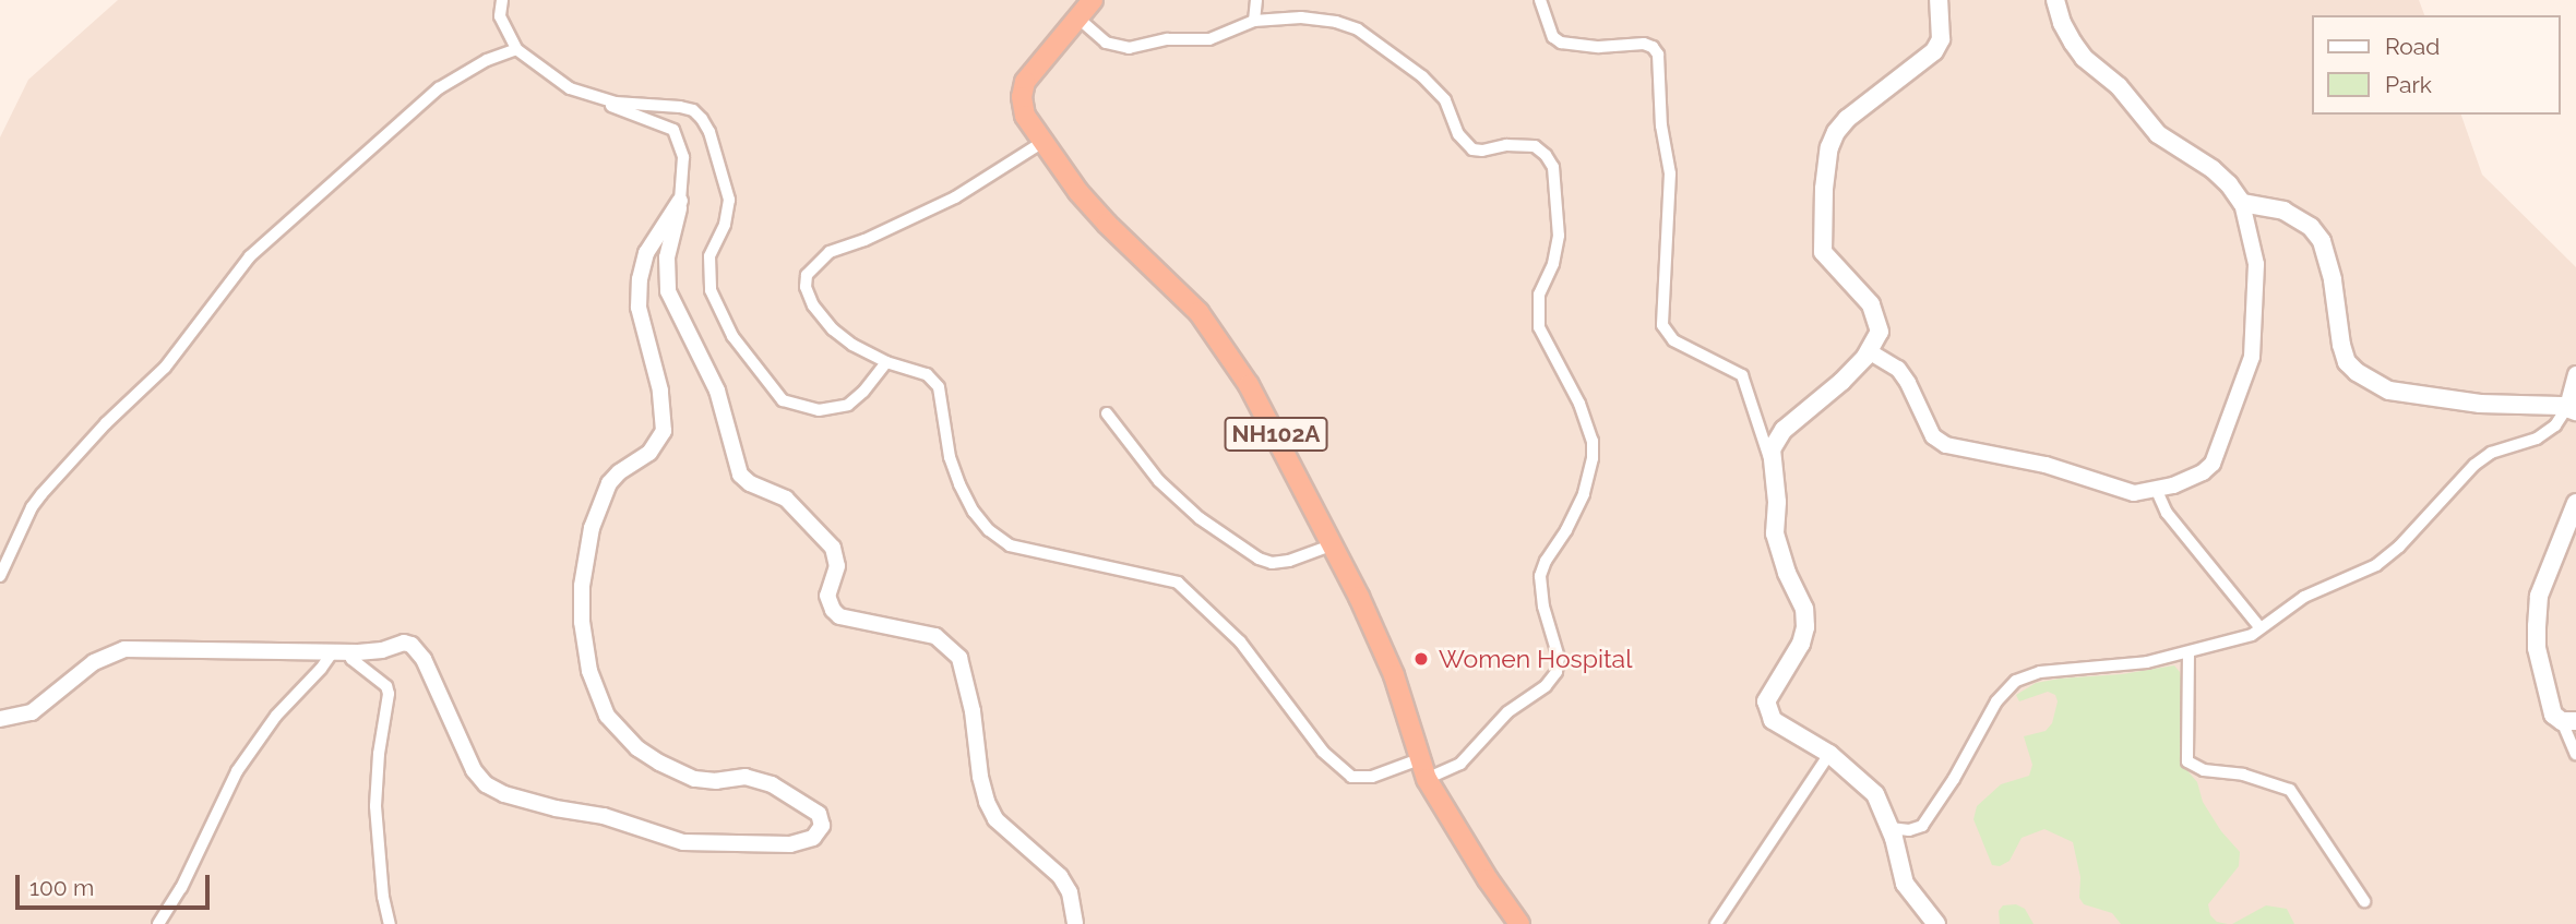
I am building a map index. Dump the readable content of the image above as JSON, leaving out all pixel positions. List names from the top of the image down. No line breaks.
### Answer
{"streets":{"highway":["NH102A"]},"places":["Women Hospital"],"legend":["Road","Park"],"scale_bar":"100 m"}
